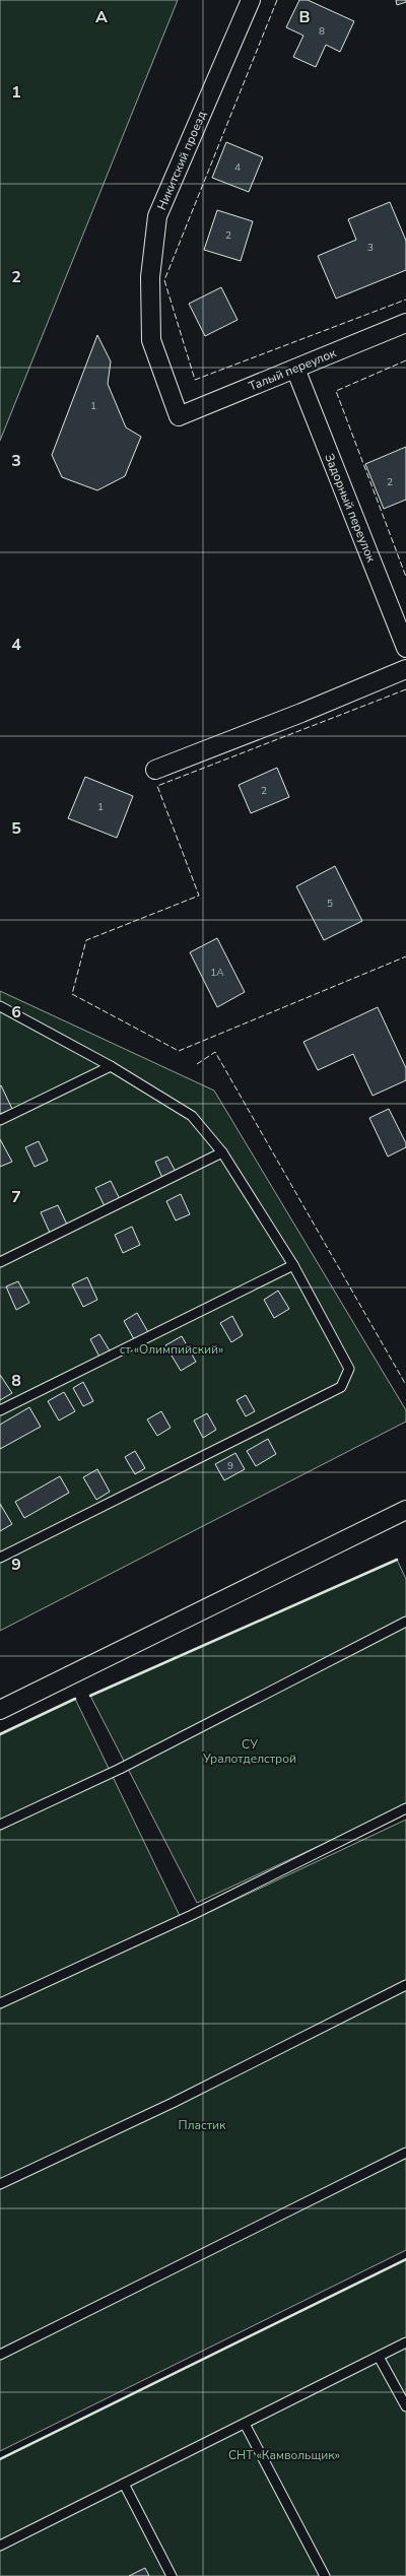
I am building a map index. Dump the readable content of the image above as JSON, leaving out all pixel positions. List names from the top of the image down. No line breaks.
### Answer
{"streets":{"street":["Никитский проезд","Талый переулок","Задорный переулок"]},"crossings":[["Никитский проезд","Талый переулок"],["Талый переулок","Задорный переулок"]],"parks":["ст «Олимпийский»","СУ Уралотделстрой","Пластик","СНТ «Камвольщик»"],"house_numbers":["8","4","2","3","1","2","2","1","5","1А","9"],"grid":{"columns":["A","B"],"rows":["1","2","3","4","5","6","7","8","9"]}}
